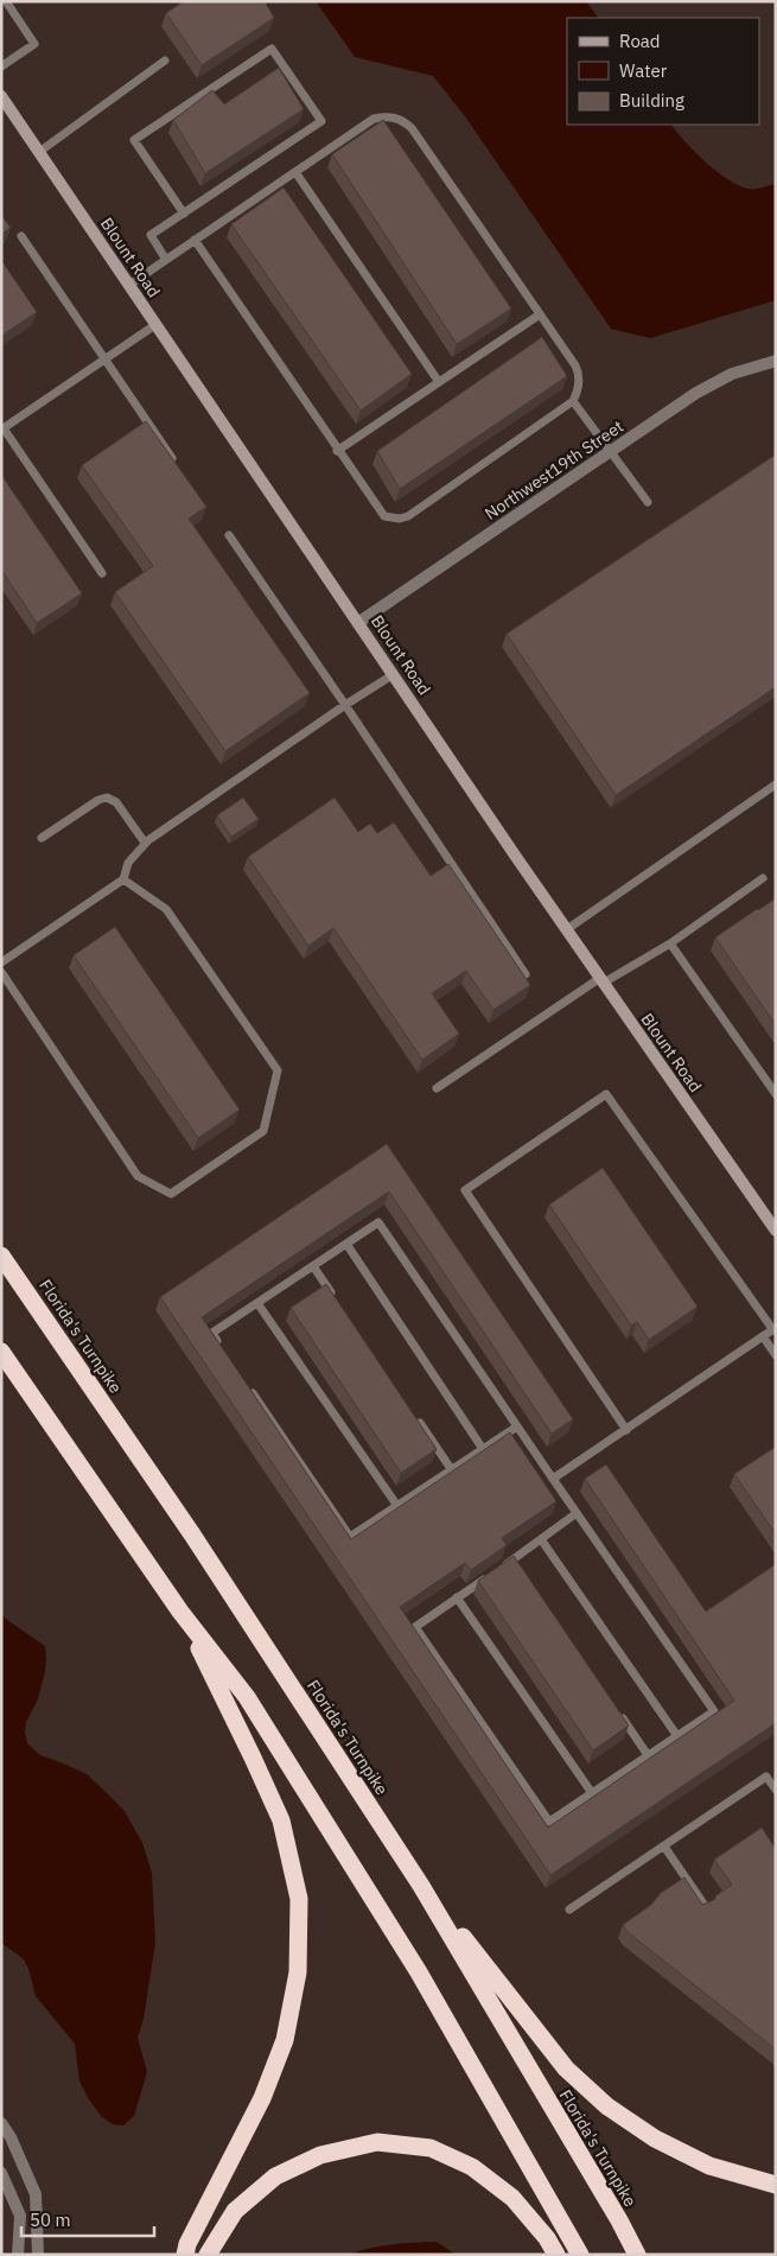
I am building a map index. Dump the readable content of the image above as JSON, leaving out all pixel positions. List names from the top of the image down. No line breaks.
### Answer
{"streets":{"highway":["Florida's Turnpike"],"street":["Blount Road","Northwest19th Street"]},"crossings":[["Blount Road","Northwest19th Street"]],"legend":["Road","Water","Building"],"scale_bar":"50 m"}
